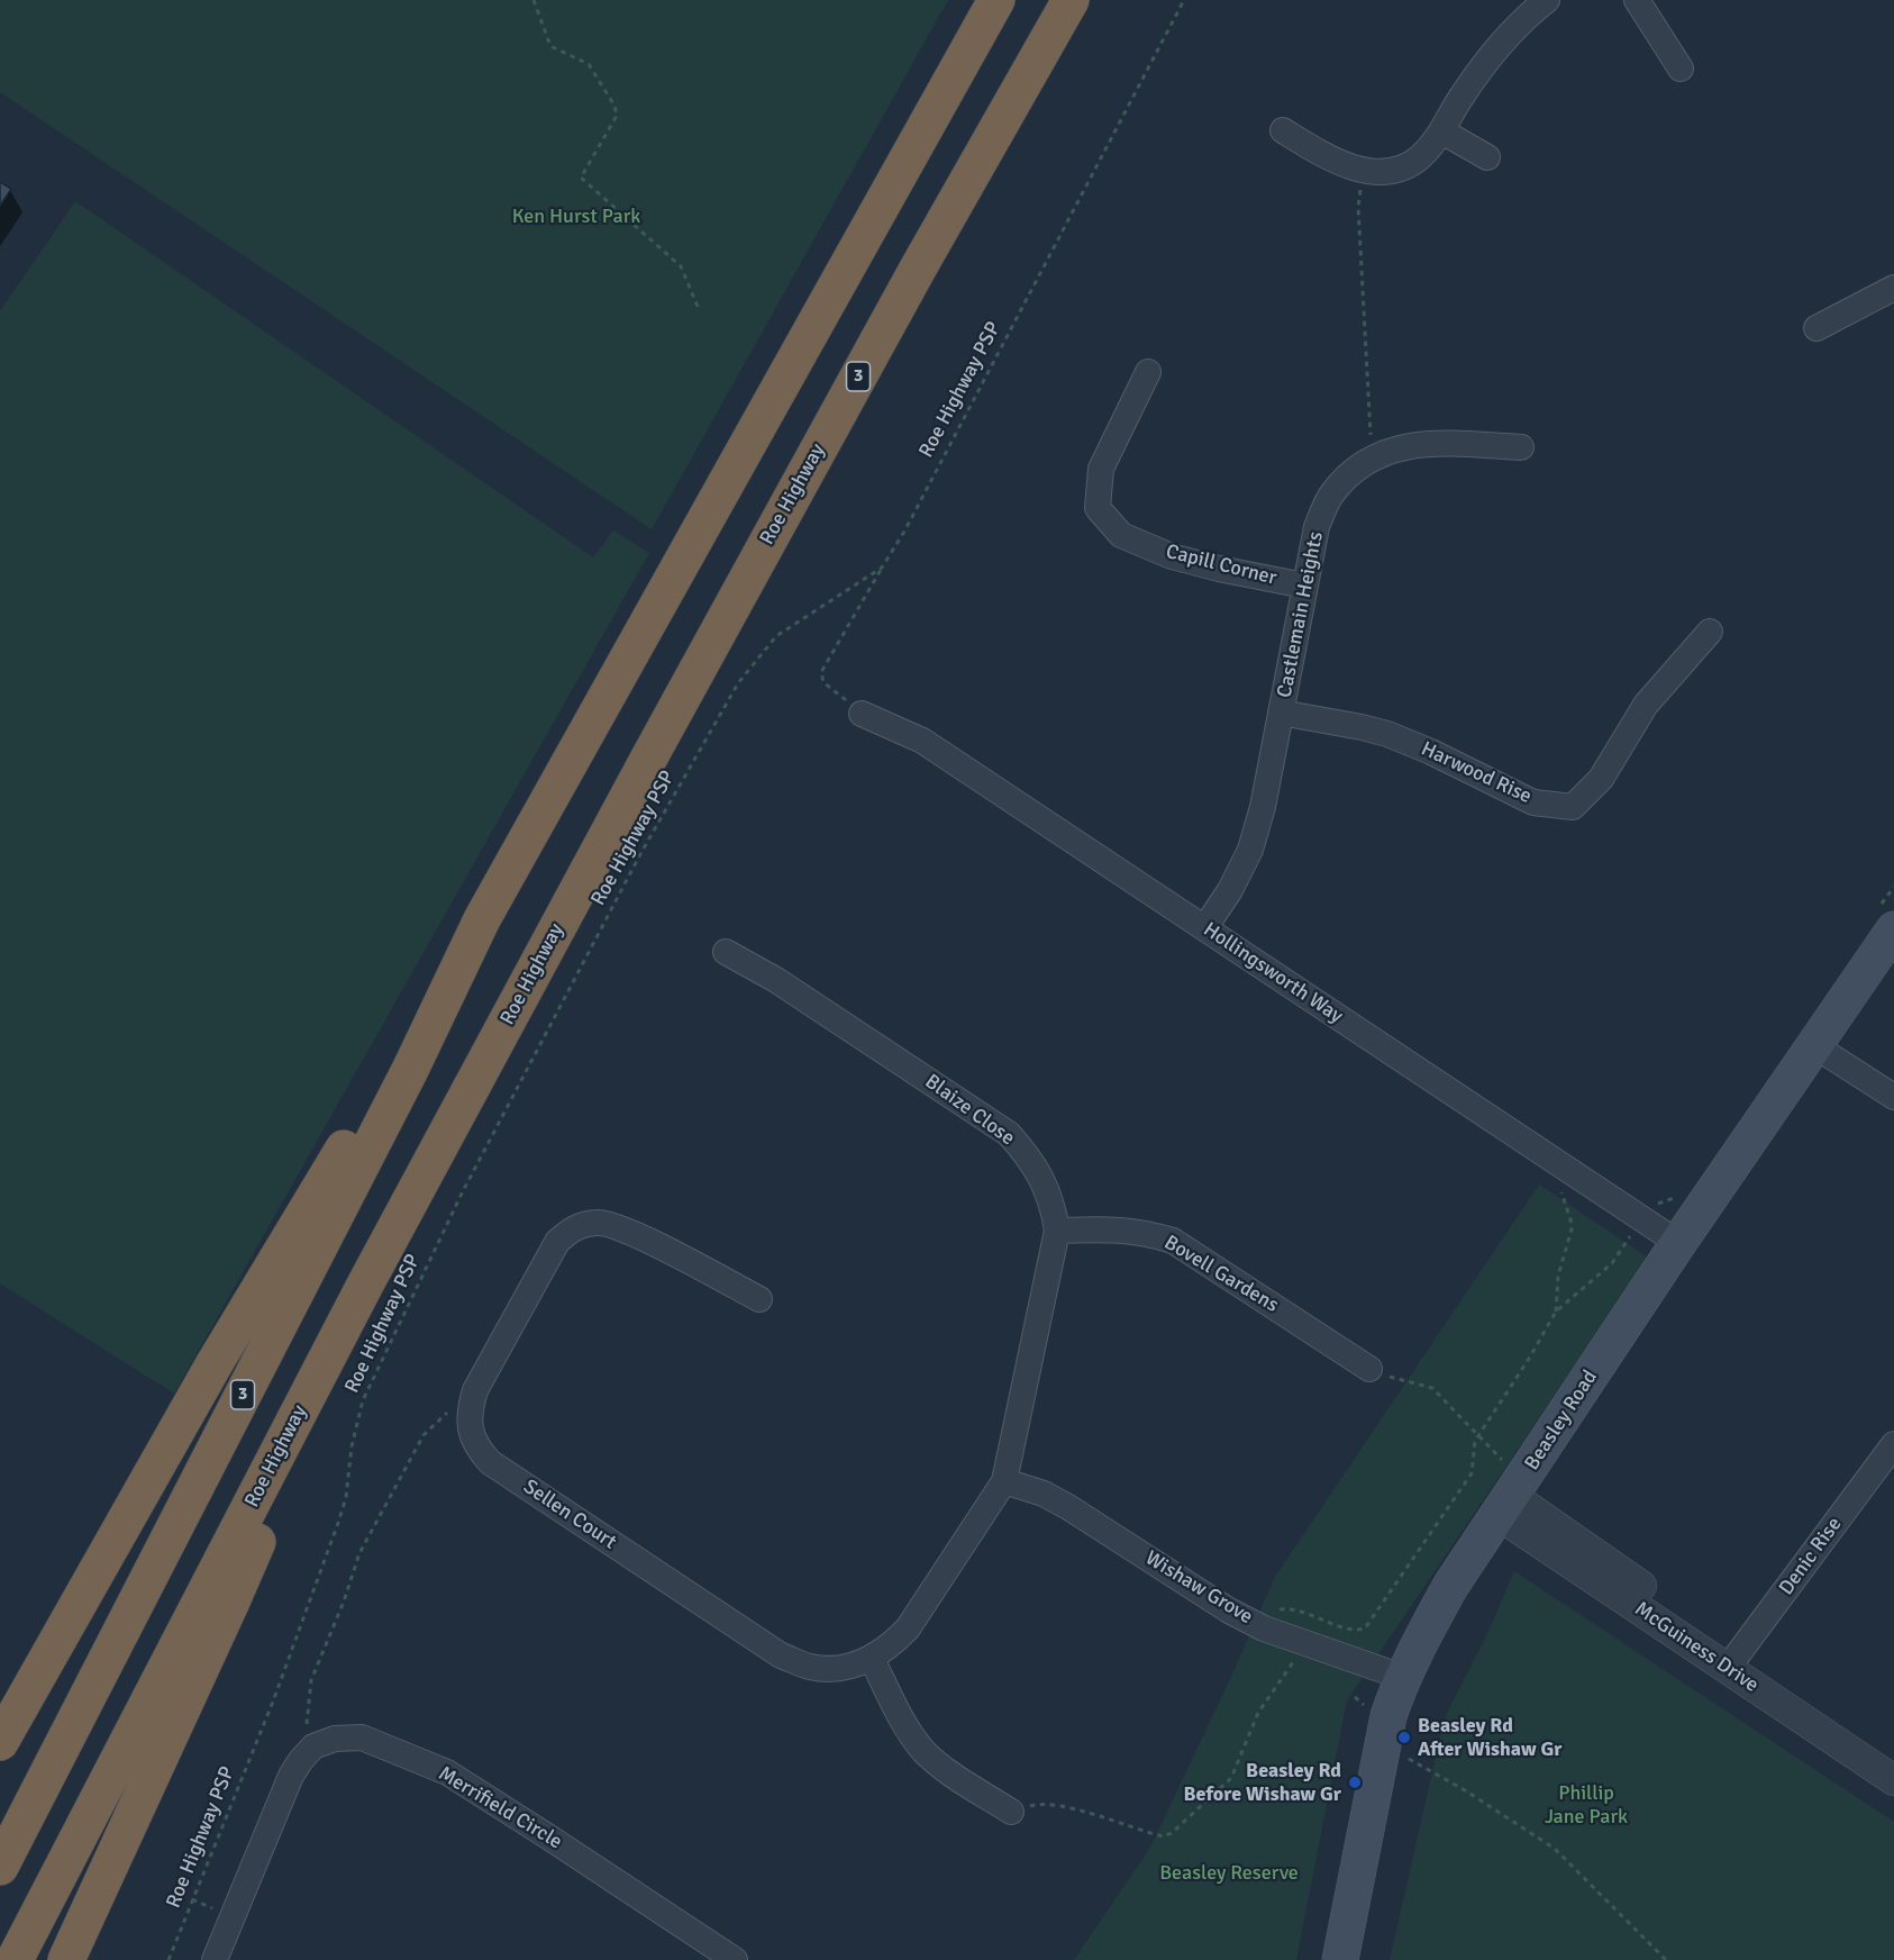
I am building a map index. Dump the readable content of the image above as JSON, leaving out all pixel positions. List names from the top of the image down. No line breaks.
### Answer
{"streets":{"highway":["3","Roe Highway"],"main road":["Beasley Road"],"street":["Capill Corner","Castlemain Heights","Harwood Rise","Hollingsworth Way","Blaize Close","Bovell Gardens","Sellen Court","Denic Rise","Wishaw Grove","McGuiness Drive","Merrifield Circle"],"path":["Roe Highway PSP"]},"crossings":[["Capill Corner","Castlemain Heights"],["Castlemain Heights","Harwood Rise"],["Castlemain Heights","Hollingsworth Way"],["Hollingsworth Way","Beasley Road"],["Blaize Close","Bovell Gardens"],["Blaize Close","Sellen Court"],["Blaize Close","Wishaw Grove"],["Beasley Road","Wishaw Grove"],["Beasley Road","McGuiness Drive"],["Sellen Court","Wishaw Grove"],["Denic Rise","McGuiness Drive"]],"parks":["Ken Hurst Park","Phillip Jane Park","Beasley Reserve"],"places":["Beasley Rd After Wishaw Gr","Beasley Rd Before Wishaw Gr"]}
